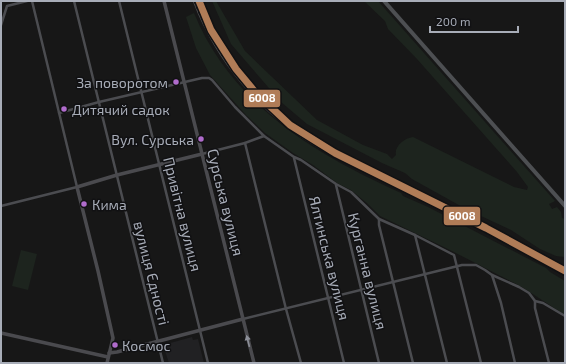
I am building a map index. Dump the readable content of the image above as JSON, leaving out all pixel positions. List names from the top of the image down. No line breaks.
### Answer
{"streets":{"street":["Сурська вулиця","Привітна вулиця","Ялтинська вулиця","Курганна вулиця","вулиця Єдності"]},"places":["За поворотом","Дитячий садок","Вул. Сурська","Кима","Космос"],"lines":["transit line 6008"],"scale_bar":"200 m"}
